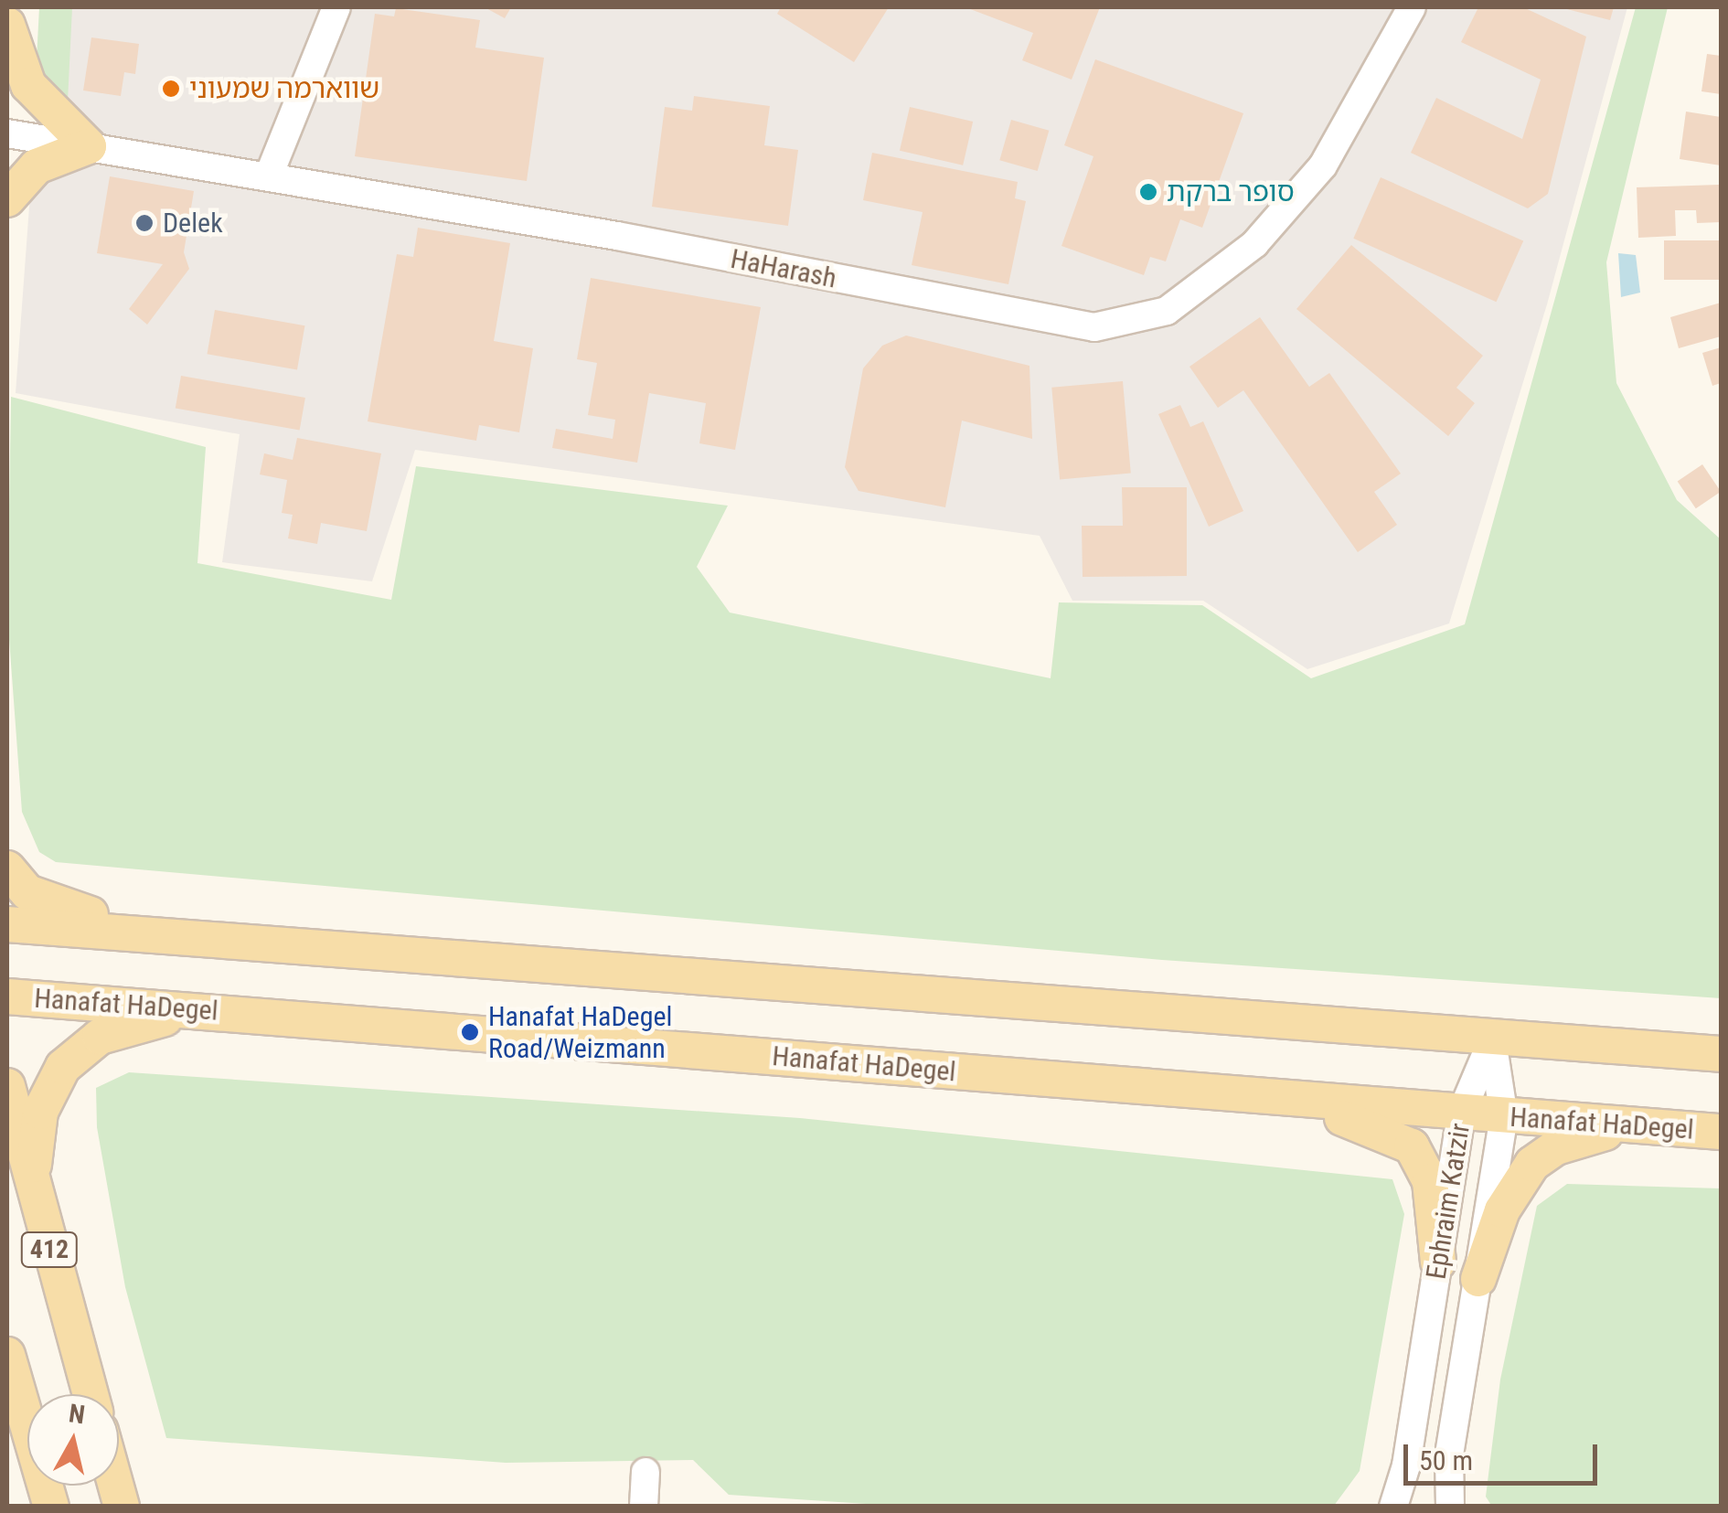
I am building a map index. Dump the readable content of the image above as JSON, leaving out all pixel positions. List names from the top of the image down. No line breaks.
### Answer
{"streets":{"main road":["Hanafat HaDegel","412"],"street":["HaHarash","Ephraim Katzir"]},"crossings":[["Hanafat HaDegel","Ephraim Katzir"]],"places":["שווארמה שמעוני","סופר ברקת","Delek","Hanafat HaDegel Road/Weizmann"],"scale_bar":"50 m","north":"top"}
